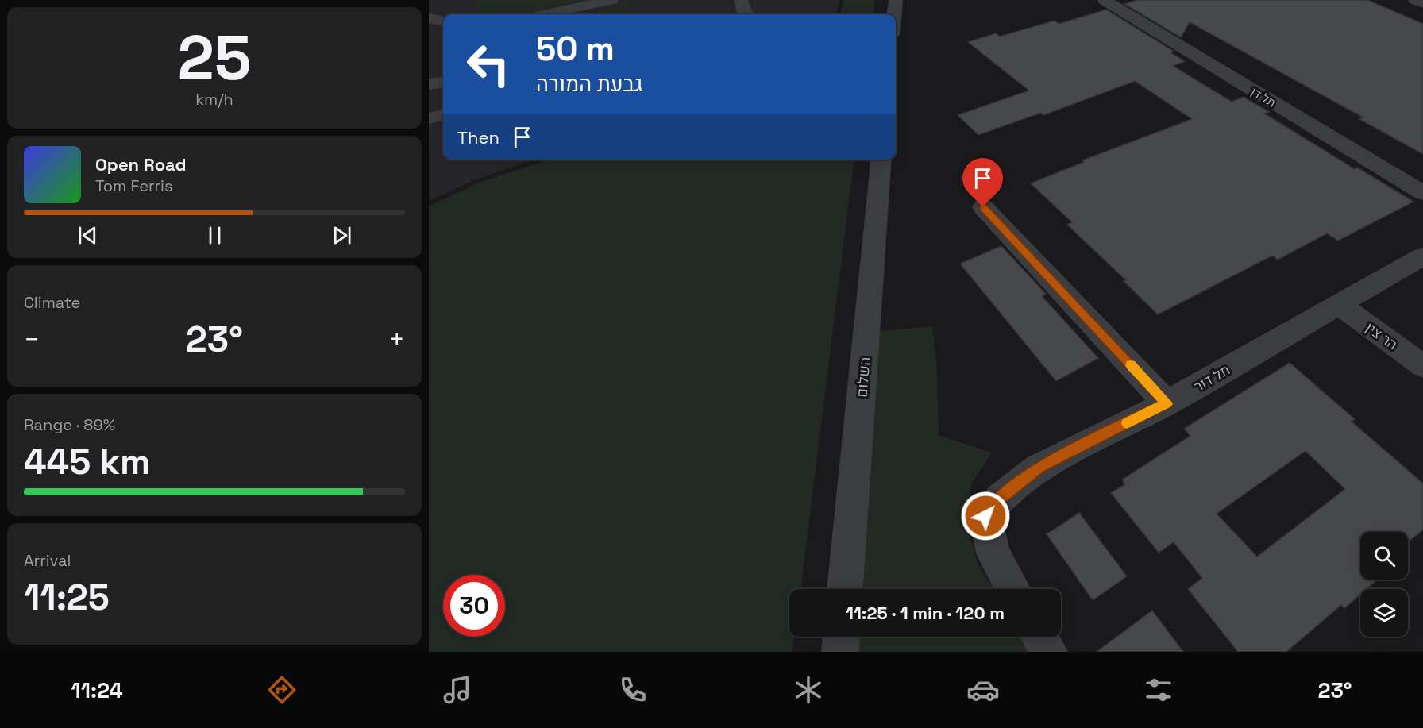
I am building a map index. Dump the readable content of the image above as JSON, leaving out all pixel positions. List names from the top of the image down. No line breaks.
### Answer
{"streets":{"street":["תל דן","הר צין","השלום","תל דור"]},"crossings":[["הר צין","תל דור"]],"page":{"tile":[["25","km/h"],"Climate",["Range · 89%","445 km"],["Arrival","11:25"]],"turn":["50 m","גבעת המורה"],"then":"Then","song":["Open Road","Tom Ferris"],"heat":["−","23°","+"],"limit":"30","trip":"11:25 · 1 min · 120 m","tabs":["11:24","23°"]}}
